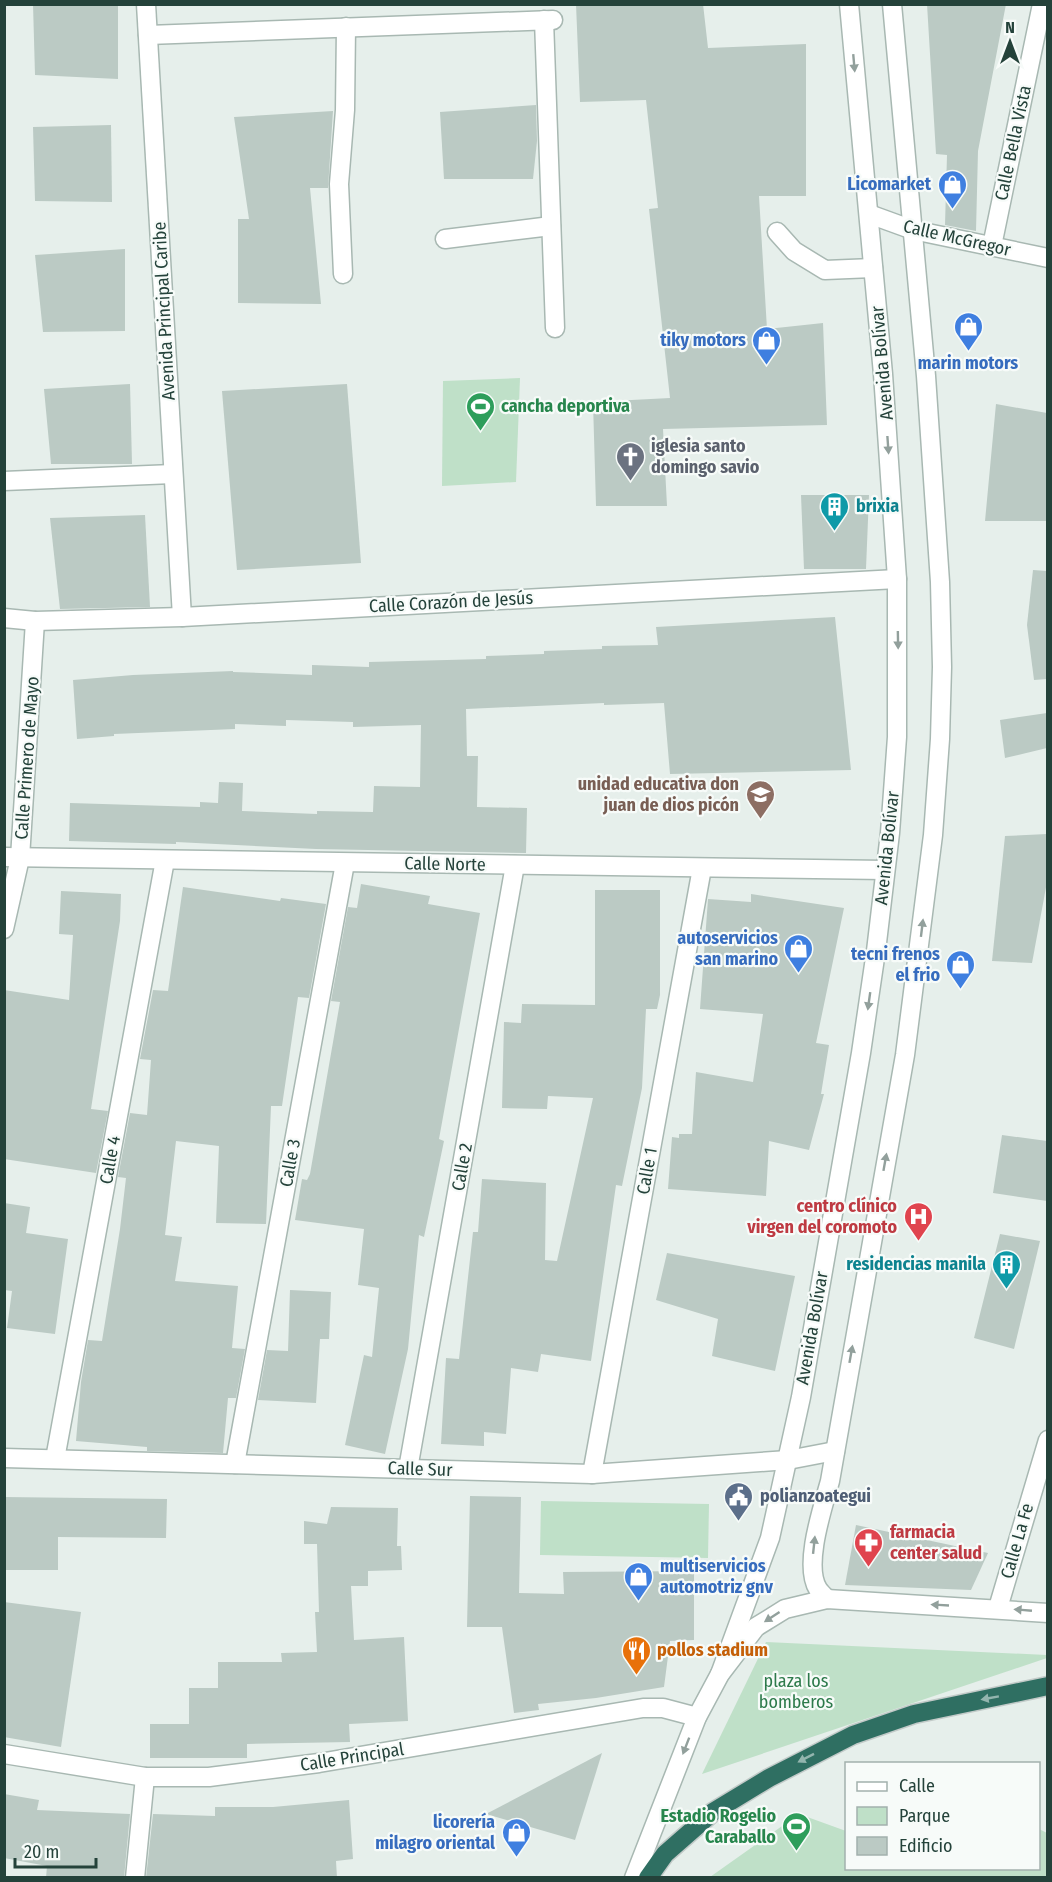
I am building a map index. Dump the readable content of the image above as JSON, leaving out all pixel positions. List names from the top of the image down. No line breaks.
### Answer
{"streets":{"street":["Calle Bella Vista","Calle McGregor","Avenida Principal Caribe","Avenida Bolívar","Calle Corazón de Jesús","Calle Primero de Mayo","Calle Norte","Calle 4","Calle 3","Calle 2","Calle 1","Calle Sur","Calle La Fe","Calle Principal"]},"crossings":[["Calle Bella Vista","Calle McGregor"],["Calle McGregor","Avenida Bolívar"],["Avenida Principal Caribe","Calle Corazón de Jesús"],["Avenida Bolívar","Calle Corazón de Jesús"],["Avenida Bolívar","Calle Norte"],["Avenida Bolívar","Calle Sur"],["Calle Corazón de Jesús","Calle Primero de Mayo"],["Calle Primero de Mayo","Calle Norte"],["Calle Norte","Calle 4"],["Calle Norte","Calle 3"],["Calle Norte","Calle 2"],["Calle Norte","Calle 1"],["Calle 4","Calle Sur"],["Calle 3","Calle Sur"],["Calle 2","Calle Sur"],["Calle 1","Calle Sur"]],"parks":["plaza los bomberos"],"places":{"shop":["Licomarket","marin motors","tiky motors","autoservicios san marino","tecni frenos el frio","multiservicios automotriz gnv","licorería milagro oriental"],"sports":["cancha deportiva","Estadio Rogelio Caraballo"],"church":["iglesia santo domingo savio"],"building":["brixia","residencias manila"],"school or university":["unidad educativa don juan de dios picón"],"hospital":["centro clínico virgen del coromoto"],"public building":["polianzoategui"],"pharmacy":["farmacia center salud"],"restaurant":["pollos stadium"]},"legend":["Calle","Parque","Edificio"],"scale_bar":"20 m","north":"top"}
